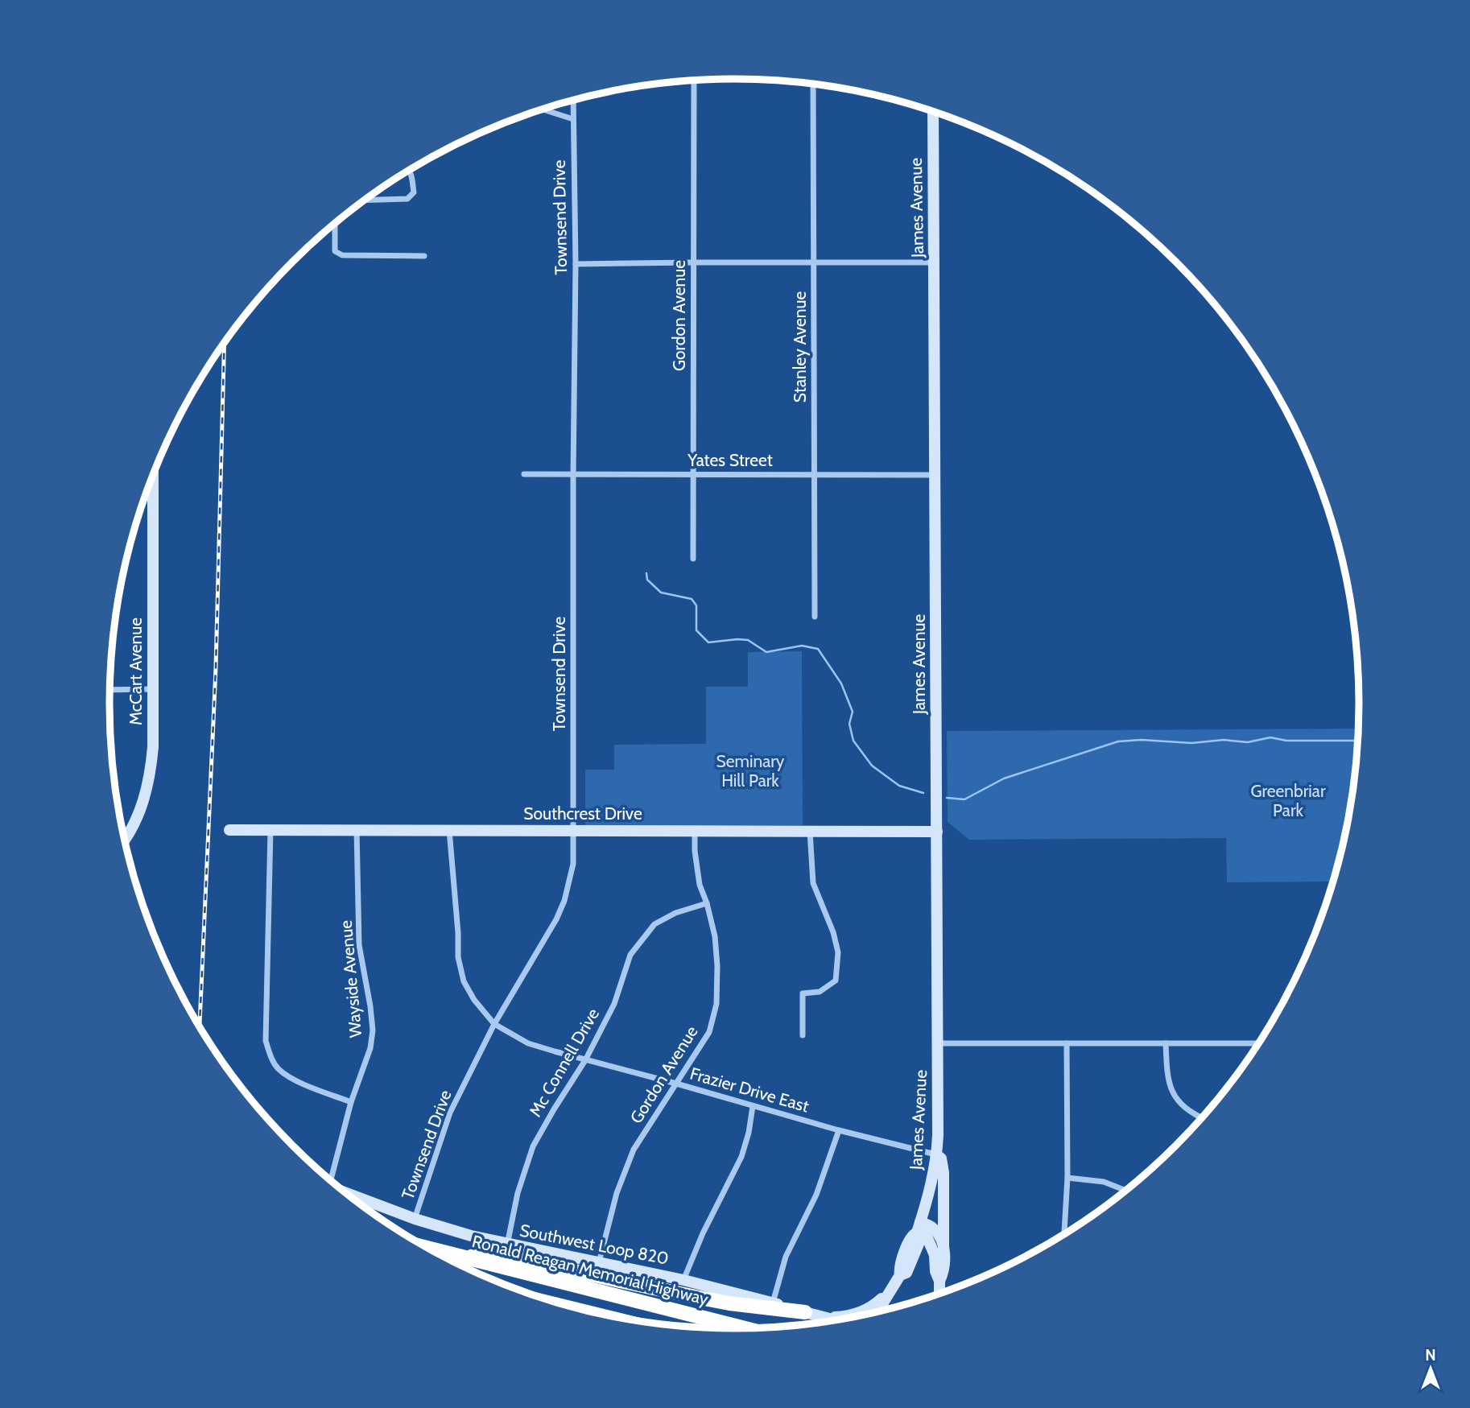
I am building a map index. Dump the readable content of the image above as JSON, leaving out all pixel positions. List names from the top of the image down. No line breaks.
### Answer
{"streets":{"highway":["Ronald Reagan Memorial Highway"],"main road":["James Avenue","McCart Avenue","Southcrest Drive","Southwest Loop 820"],"street":["Townsend Drive","Gordon Avenue","Stanley Avenue","Yates Street","Wayside Avenue","Mc Connell Drive","Frazier Drive East"]},"crossings":[["James Avenue","Yates Street"],["James Avenue","Southcrest Drive"],["James Avenue","Frazier Drive East"],["Townsend Drive","Yates Street"],["Townsend Drive","Southcrest Drive"],["Townsend Drive","Frazier Drive East"],["Townsend Drive","Southwest Loop 820"],["Gordon Avenue","Yates Street"],["Gordon Avenue","Southcrest Drive"],["Gordon Avenue","Mc Connell Drive"],["Gordon Avenue","Frazier Drive East"],["Gordon Avenue","Southwest Loop 820"],["Stanley Avenue","Yates Street"],["Southcrest Drive","Wayside Avenue"],["Mc Connell Drive","Frazier Drive East"],["Mc Connell Drive","Southwest Loop 820"]],"parks":["Seminary Hill Park","Greenbriar Park"],"north":"top"}
